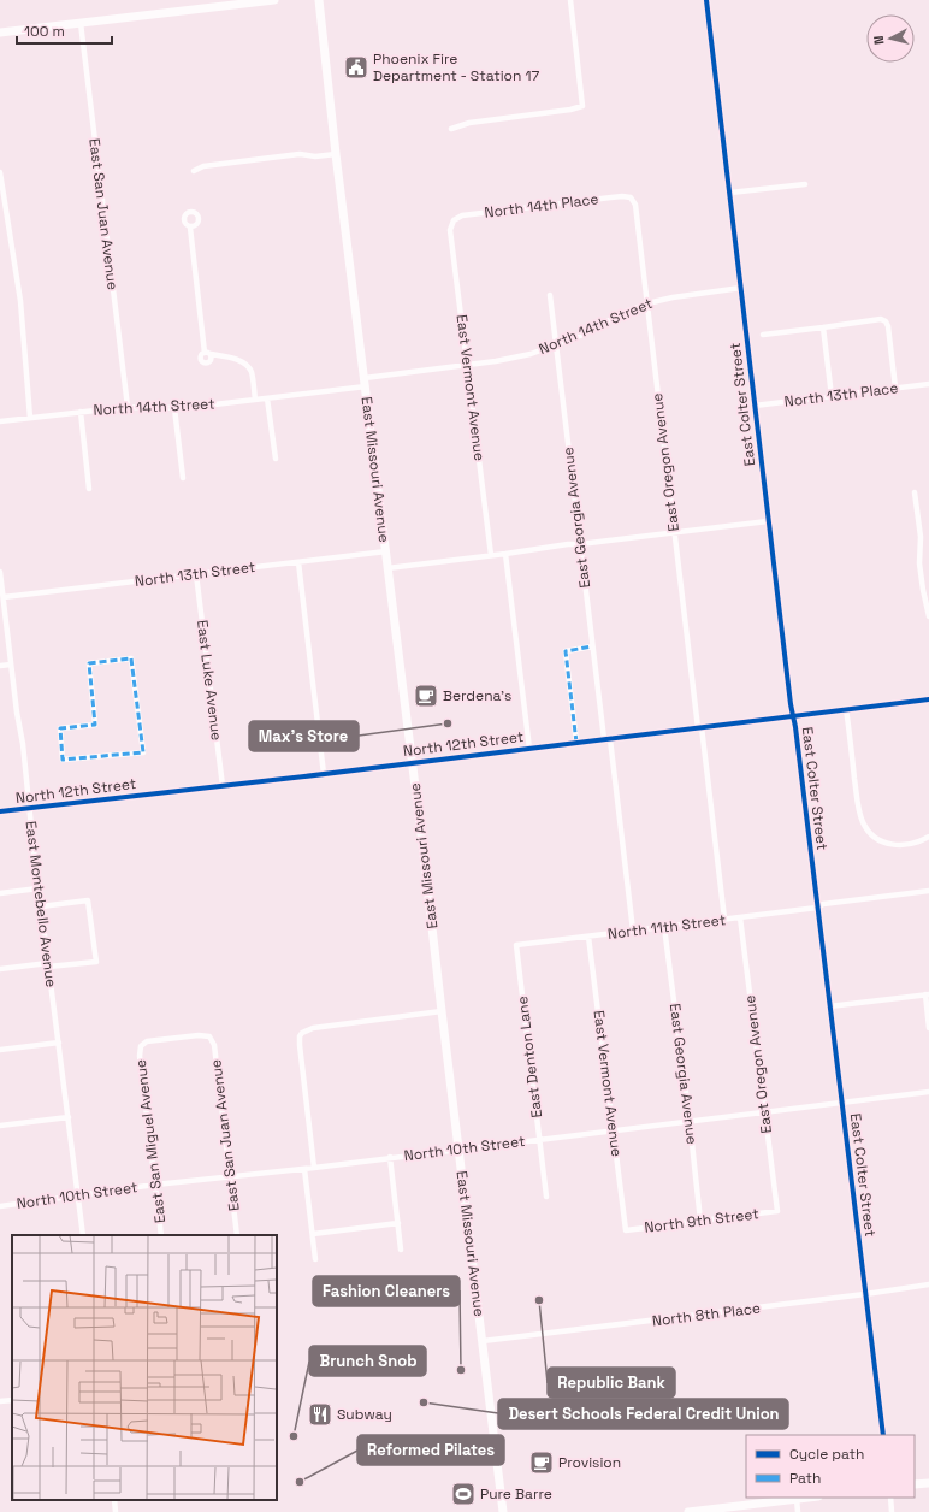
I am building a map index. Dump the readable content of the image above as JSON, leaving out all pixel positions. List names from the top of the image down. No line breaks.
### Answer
{"streets":{"main road":["East Missouri Avenue"],"street":["North 14th Place","East San Juan Avenue","North 14th Street","East Vermont Avenue","North 13th Place","East Colter Street","East Oregon Avenue","East Georgia Avenue","North 13th Street","East Luke Avenue","North 12th Street","East Montebello Avenue","North 11th Street","East Denton Lane","East San Miguel Avenue","North 10th Street","North 9th Street","North 8th Place"]},"crossings":[["North 14th Place","East Vermont Avenue"],["North 14th Place","East Oregon Avenue"],["East San Juan Avenue","North 14th Street"],["East San Juan Avenue","East San Miguel Avenue"],["East San Juan Avenue","North 10th Street"],["North 14th Street","East Vermont Avenue"],["North 14th Street","East Colter Street"],["North 14th Street","East Oregon Avenue"],["North 14th Street","East Missouri Avenue"],["North 14th Street","East Georgia Avenue"],["East Vermont Avenue","North 11th Street"],["East Vermont Avenue","North 10th Street"],["East Vermont Avenue","North 9th Street"],["North 13th Place","East Colter Street"],["East Colter Street","North 12th Street"],["East Colter Street","North 11th Street"],["East Colter Street","North 10th Street"],["East Colter Street","North 8th Place"],["East Oregon Avenue","North 12th Street"],["East Oregon Avenue","North 11th Street"],["East Oregon Avenue","North 10th Street"],["East Oregon Avenue","North 9th Street"],["East Missouri Avenue","North 13th Street"],["East Missouri Avenue","North 12th Street"],["East Missouri Avenue","North 10th Street"],["East Missouri Avenue","North 8th Place"],["East Georgia Avenue","North 12th Street"],["East Georgia Avenue","North 11th Street"],["East Georgia Avenue","North 10th Street"],["East Georgia Avenue","North 9th Street"],["North 13th Street","East Luke Avenue"],["North 13th Street","East Montebello Avenue"],["East Luke Avenue","North 12th Street"],["North 12th Street","East Montebello Avenue"],["East Montebello Avenue","North 10th Street"],["North 11th Street","East Denton Lane"],["East Denton Lane","North 10th Street"],["East San Miguel Avenue","North 10th Street"]],"places":{"public building":["Phoenix Fire Department - Station 17"],"cafe":["Berdena's","Provision"],"other":["Max's Store","Republic Bank","Fashion Cleaners","Desert Schools Federal Credit Union","Brunch Snob","Reformed Pilates"],"restaurant":["Subway"],"sports":["Pure Barre"]},"legend":["Cycle path","Path"],"scale_bar":"100 m","north":"left"}
